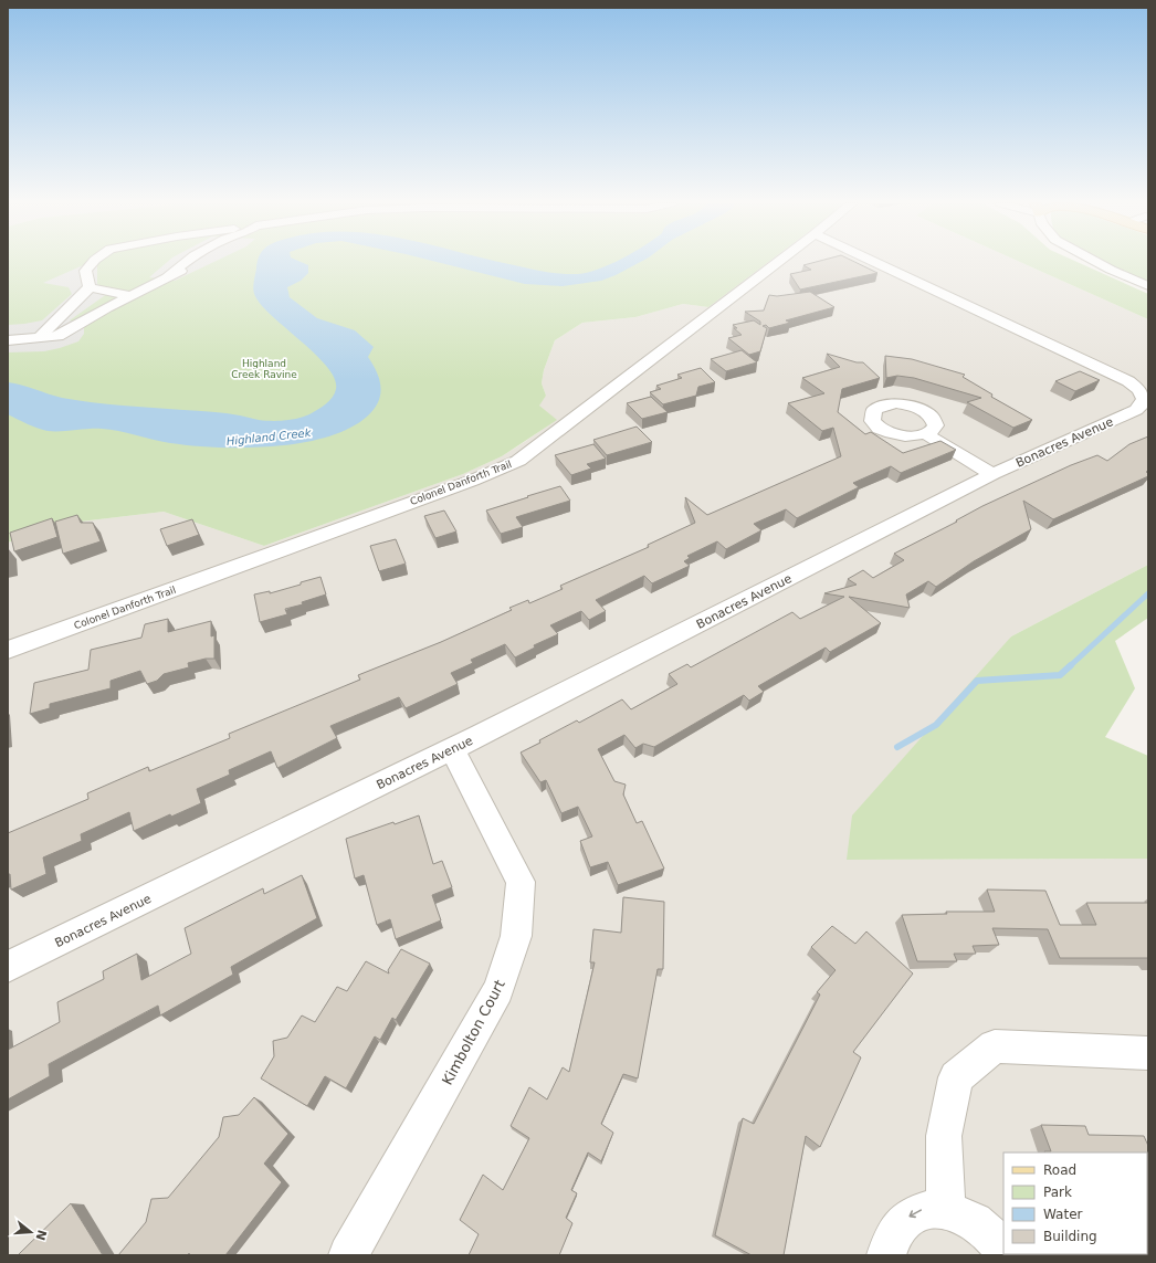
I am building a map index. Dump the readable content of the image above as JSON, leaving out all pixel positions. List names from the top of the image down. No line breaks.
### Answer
{"streets":{"street":["Bonacres Avenue","Colonel Danforth Trail","Kimbolton Court"]},"crossings":[["Bonacres Avenue","Kimbolton Court"]],"water":["Highland Creek"],"parks":["Highland Creek Ravine"],"legend":["Road","Park","Water","Building"],"north":"right"}
